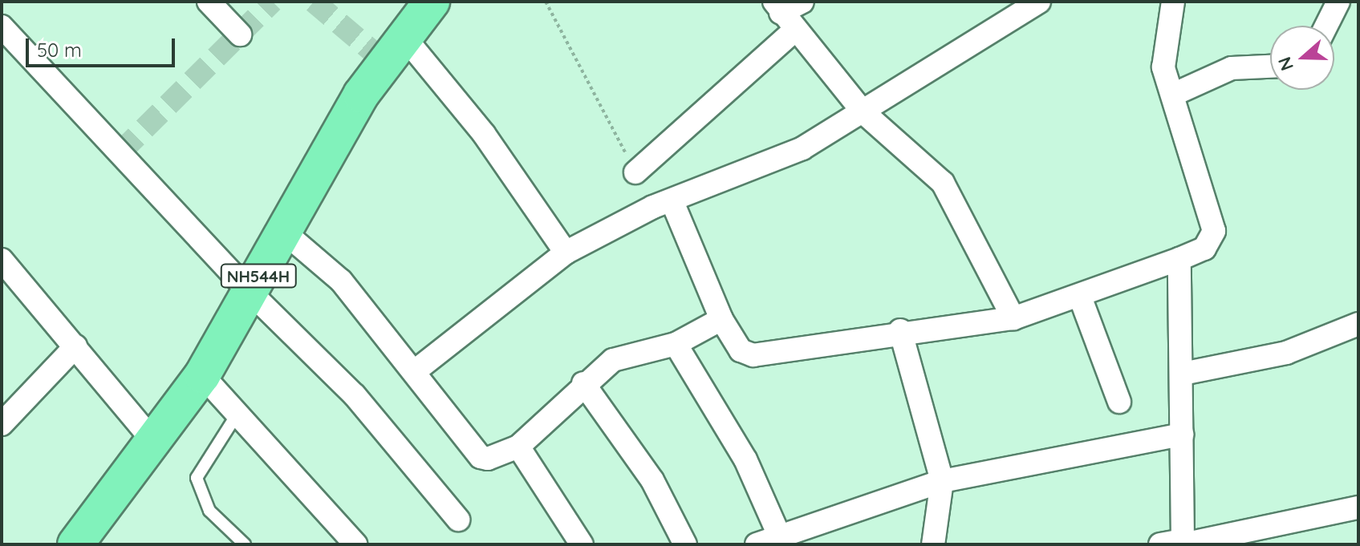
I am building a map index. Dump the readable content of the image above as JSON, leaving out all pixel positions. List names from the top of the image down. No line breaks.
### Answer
{"streets":{"highway":["NH544H"]},"scale_bar":"50 m","north":"left"}
